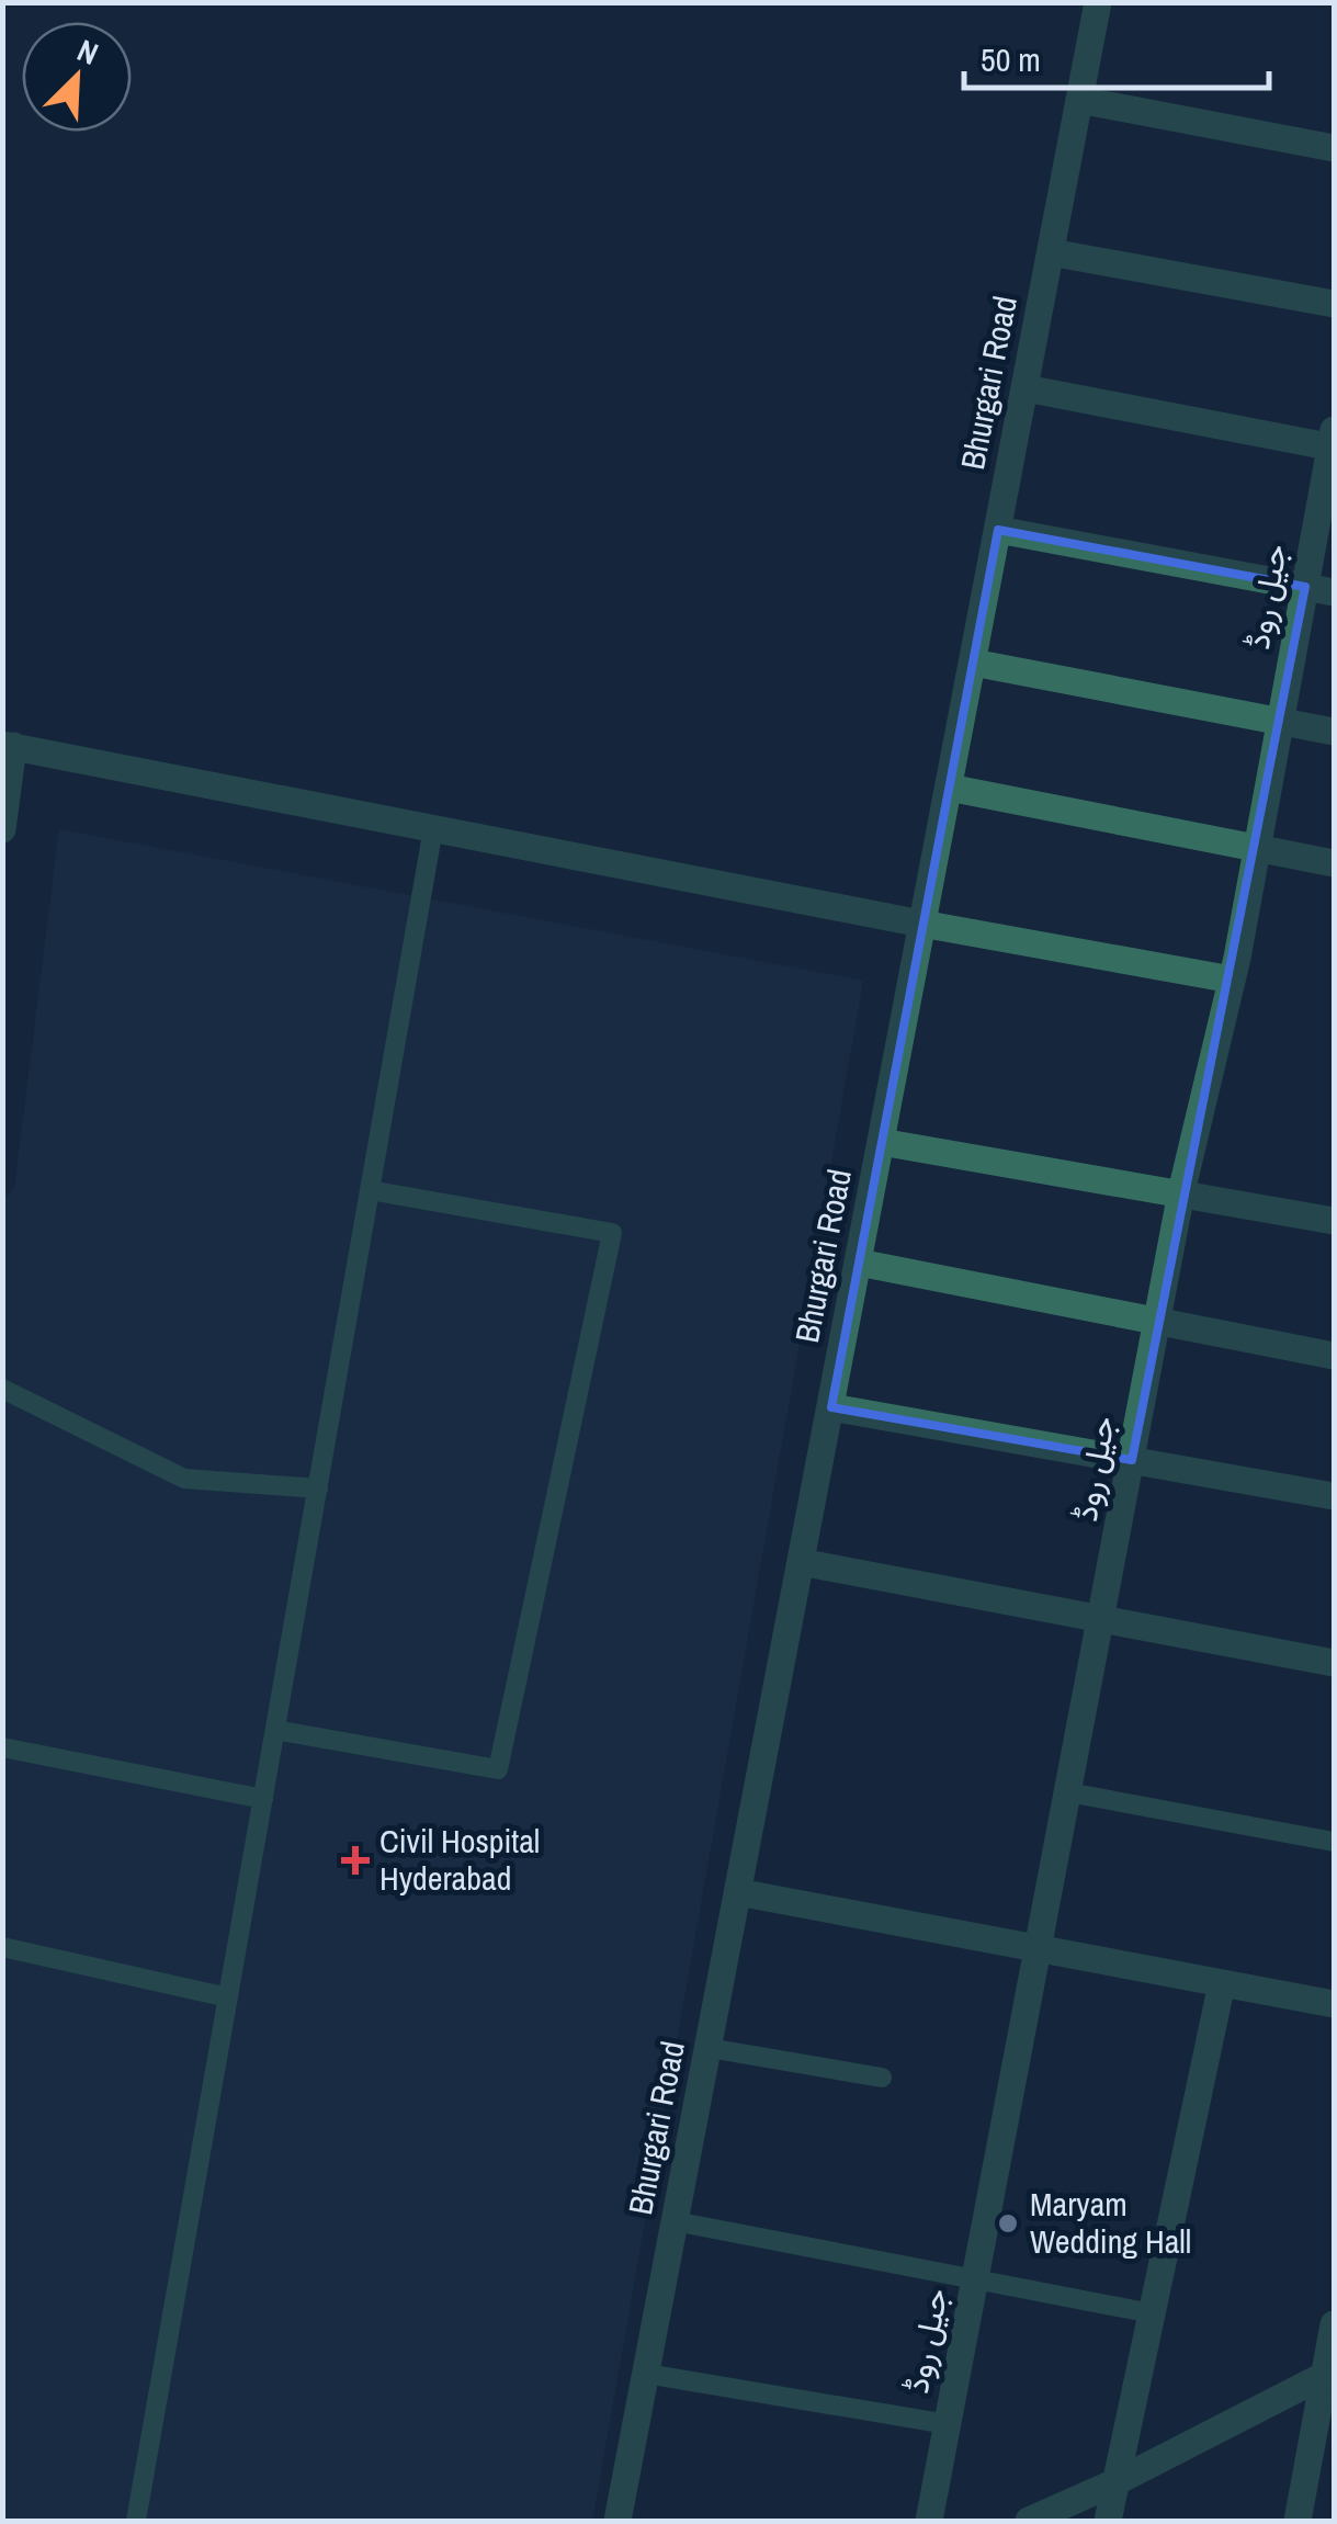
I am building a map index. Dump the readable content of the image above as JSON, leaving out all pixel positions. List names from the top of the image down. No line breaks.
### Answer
{"streets":{"street":["Bhurgari Road","جیل روڈ"]},"places":{"health":["Civil Hospital Hyderabad"],"other":["Maryam Wedding Hall"]},"scale_bar":"50 m","north":"top right"}
